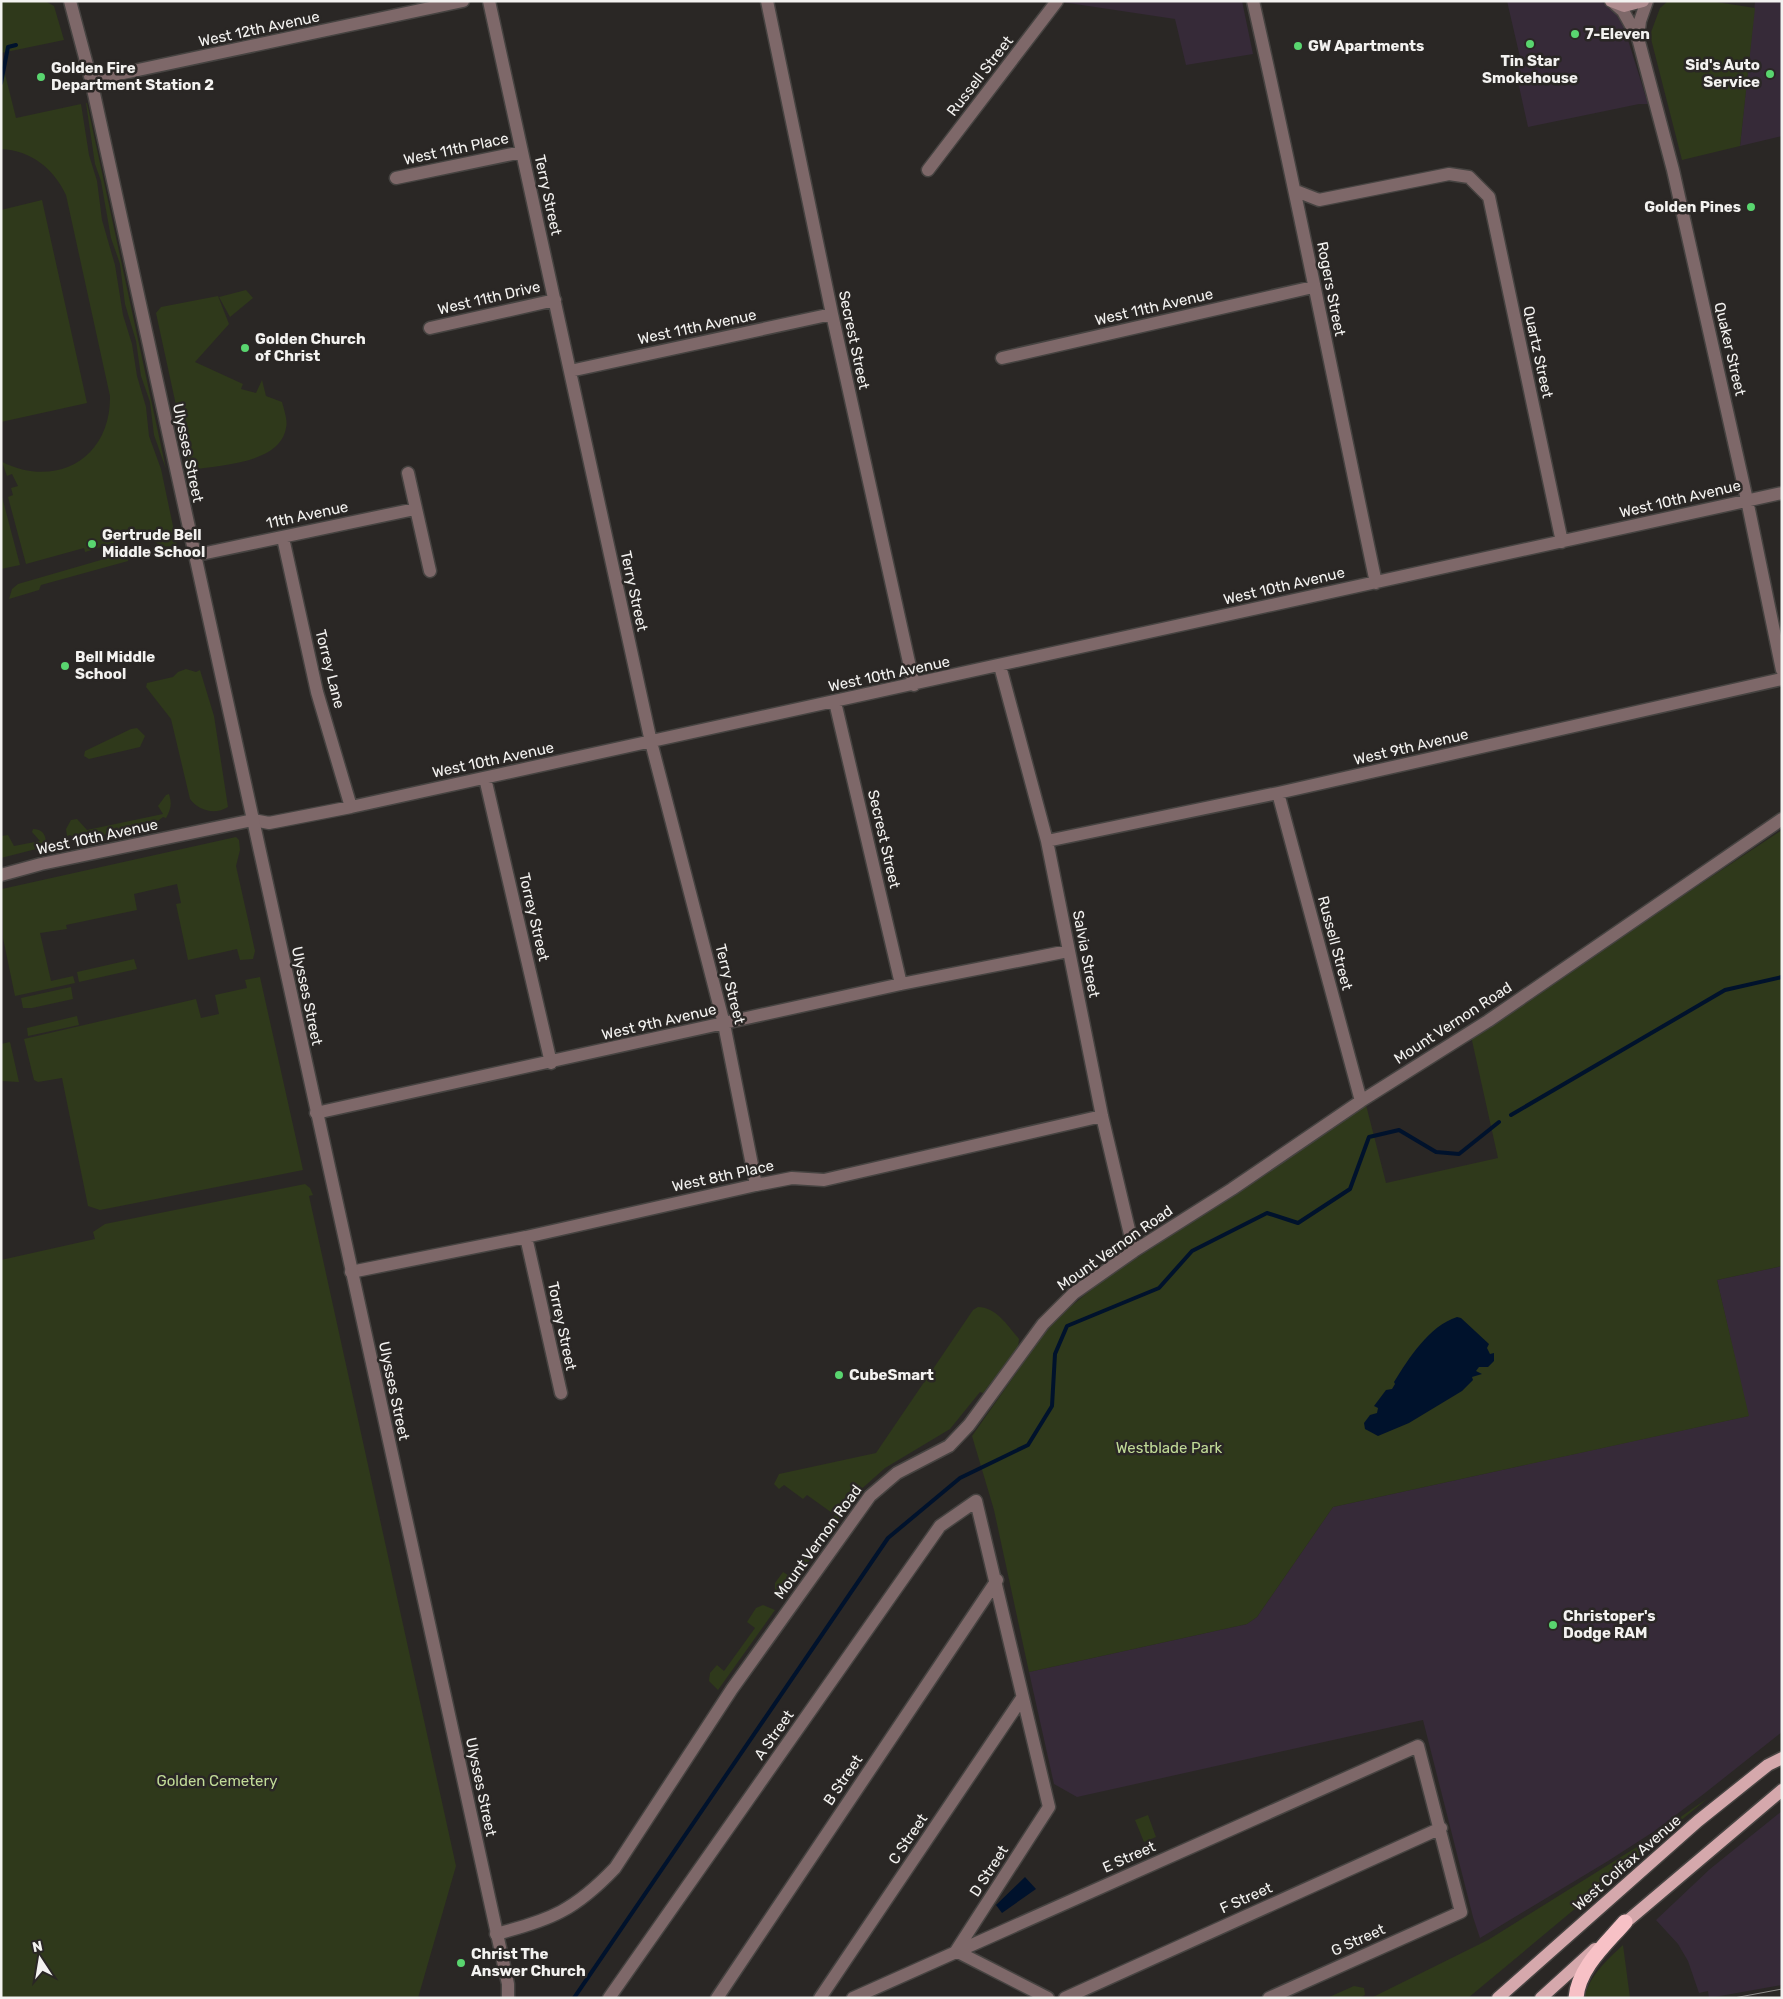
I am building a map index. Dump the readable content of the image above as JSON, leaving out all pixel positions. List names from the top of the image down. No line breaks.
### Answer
{"streets":{"main road":["West Colfax Avenue"],"street":["West 12th Avenue","Russell Street","West 11th Place","Terry Street","Rogers Street","West 11th Drive","West 11th Avenue","Secrest Street","Quaker Street","Quartz Street","Ulysses Street","West 10th Avenue","11th Avenue","Torrey Lane","West 9th Avenue","Torrey Street","Salvia Street","Mount Vernon Road","West 8th Place","A Street","B Street","C Street","E Street","D Street","F Street","G Street"]},"crossings":[["West 12th Avenue","Ulysses Street"],["Russell Street","West 9th Avenue"],["Russell Street","Mount Vernon Road"],["West 11th Place","Terry Street"],["Terry Street","West 11th Drive"],["Terry Street","West 11th Avenue"],["Terry Street","West 10th Avenue"],["Terry Street","West 9th Avenue"],["Terry Street","West 8th Place"],["Rogers Street","West 11th Avenue"],["Rogers Street","Quartz Street"],["Rogers Street","West 10th Avenue"],["West 11th Avenue","Secrest Street"],["Secrest Street","West 10th Avenue"],["Secrest Street","West 9th Avenue"],["Quaker Street","West 10th Avenue"],["Quartz Street","West 10th Avenue"],["Ulysses Street","West 10th Avenue"],["Ulysses Street","11th Avenue"],["Ulysses Street","West 9th Avenue"],["Ulysses Street","Mount Vernon Road"],["Ulysses Street","West 8th Place"],["West 10th Avenue","Torrey Lane"],["West 10th Avenue","Torrey Street"],["West 10th Avenue","Salvia Street"],["11th Avenue","Torrey Lane"],["West 9th Avenue","Torrey Street"],["West 9th Avenue","Salvia Street"],["Torrey Street","West 8th Place"],["Salvia Street","Mount Vernon Road"],["Salvia Street","West 8th Place"],["A Street","B Street"],["C Street","D Street"],["E Street","D Street"],["E Street","F Street"],["E Street","G Street"],["F Street","G Street"]],"parks":["Westblade Park","Golden Cemetery"],"places":["7-Eleven","Tin Star Smokehouse","GW Apartments","Sid's Auto Service","Golden Fire Department Station 2","Golden Pines","Golden Church of Christ","Gertrude Bell Middle School","Bell Middle School","CubeSmart","Christoper's Dodge RAM","Christ The Answer Church"],"north":"top"}
